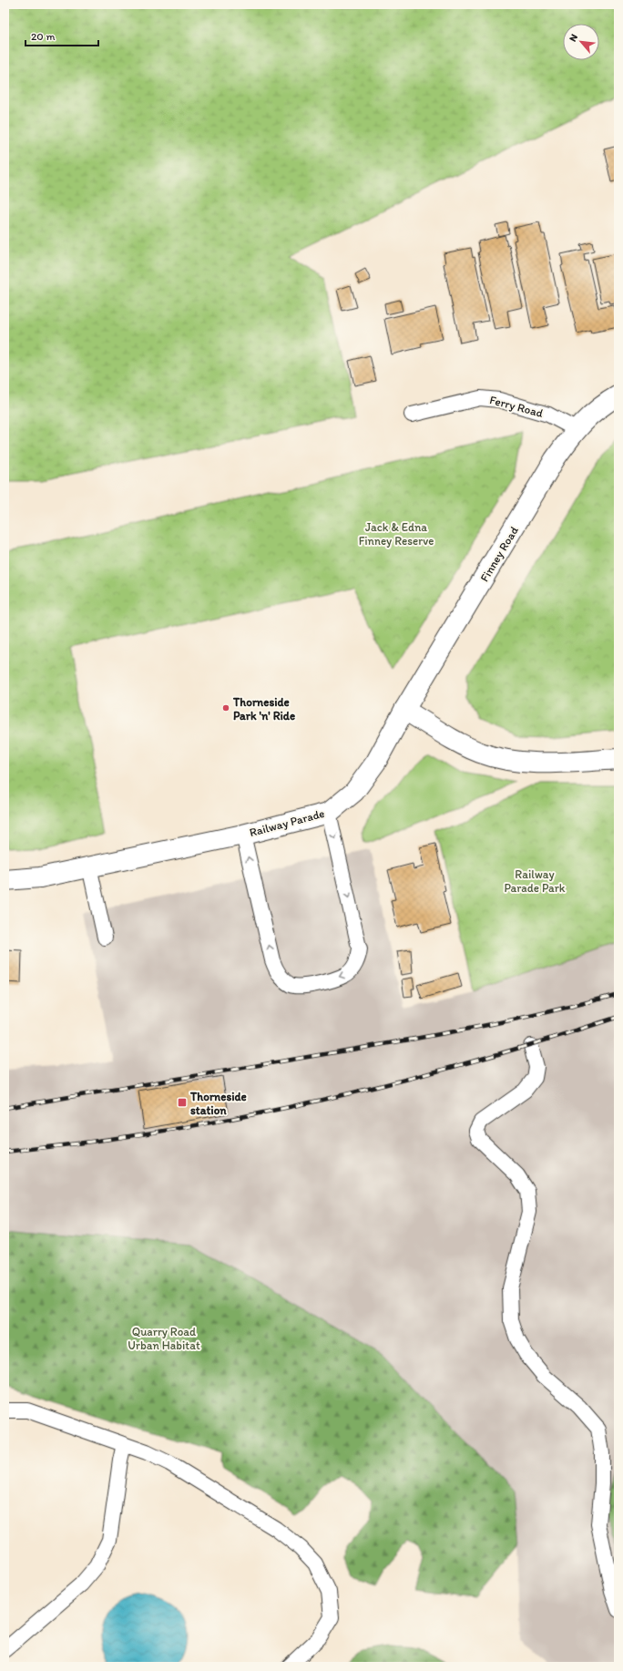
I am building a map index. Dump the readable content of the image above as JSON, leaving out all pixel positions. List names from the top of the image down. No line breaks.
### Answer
{"streets":{"street":["Finney Road","Railway Parade"],"lane":["Ferry Road"]},"crossings":[["Ferry Road","Finney Road"],["Finney Road","Railway Parade"]],"parks":["Jack & Edna Finney Reserve","Railway Parade Park","Quarry Road Urban Habitat"],"places":{"other":["Thorneside Park 'n' Ride"],"transit":["Thorneside station"]},"scale_bar":"20 m","north":"top left"}
